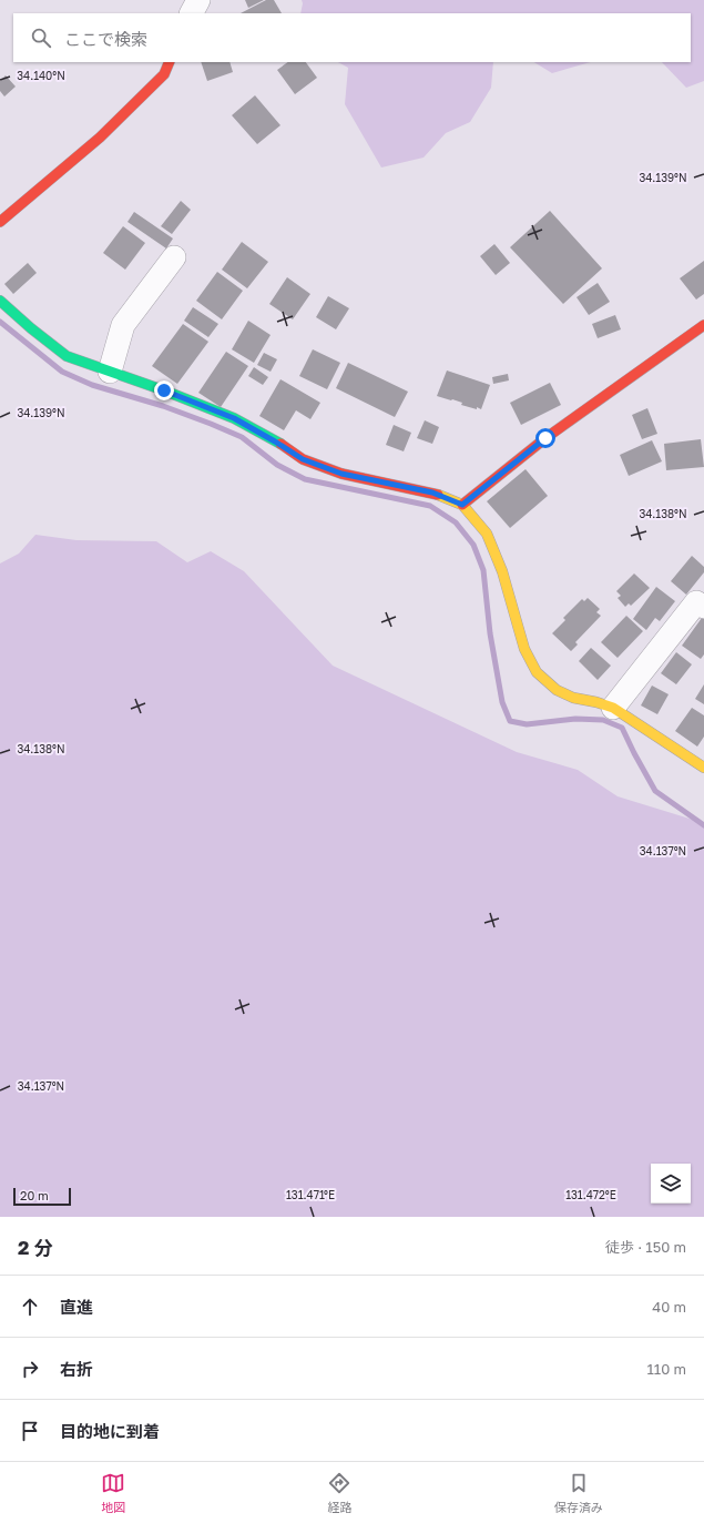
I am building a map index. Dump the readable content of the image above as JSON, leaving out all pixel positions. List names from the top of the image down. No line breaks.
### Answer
{"scale_bar":"20 m","page":{"search":"ここで検索","scale":"20 m","heading":["2 分","徒歩 · 150 m"],"list":[["直進","40 m"],["右折","110 m"],"目的地に到着"],"nav":["地図","経路","保存済み"]},"coordinates":["34.140°N","34.139°N","34.138°N","34.137°N","131.471°E","131.472°E"]}
